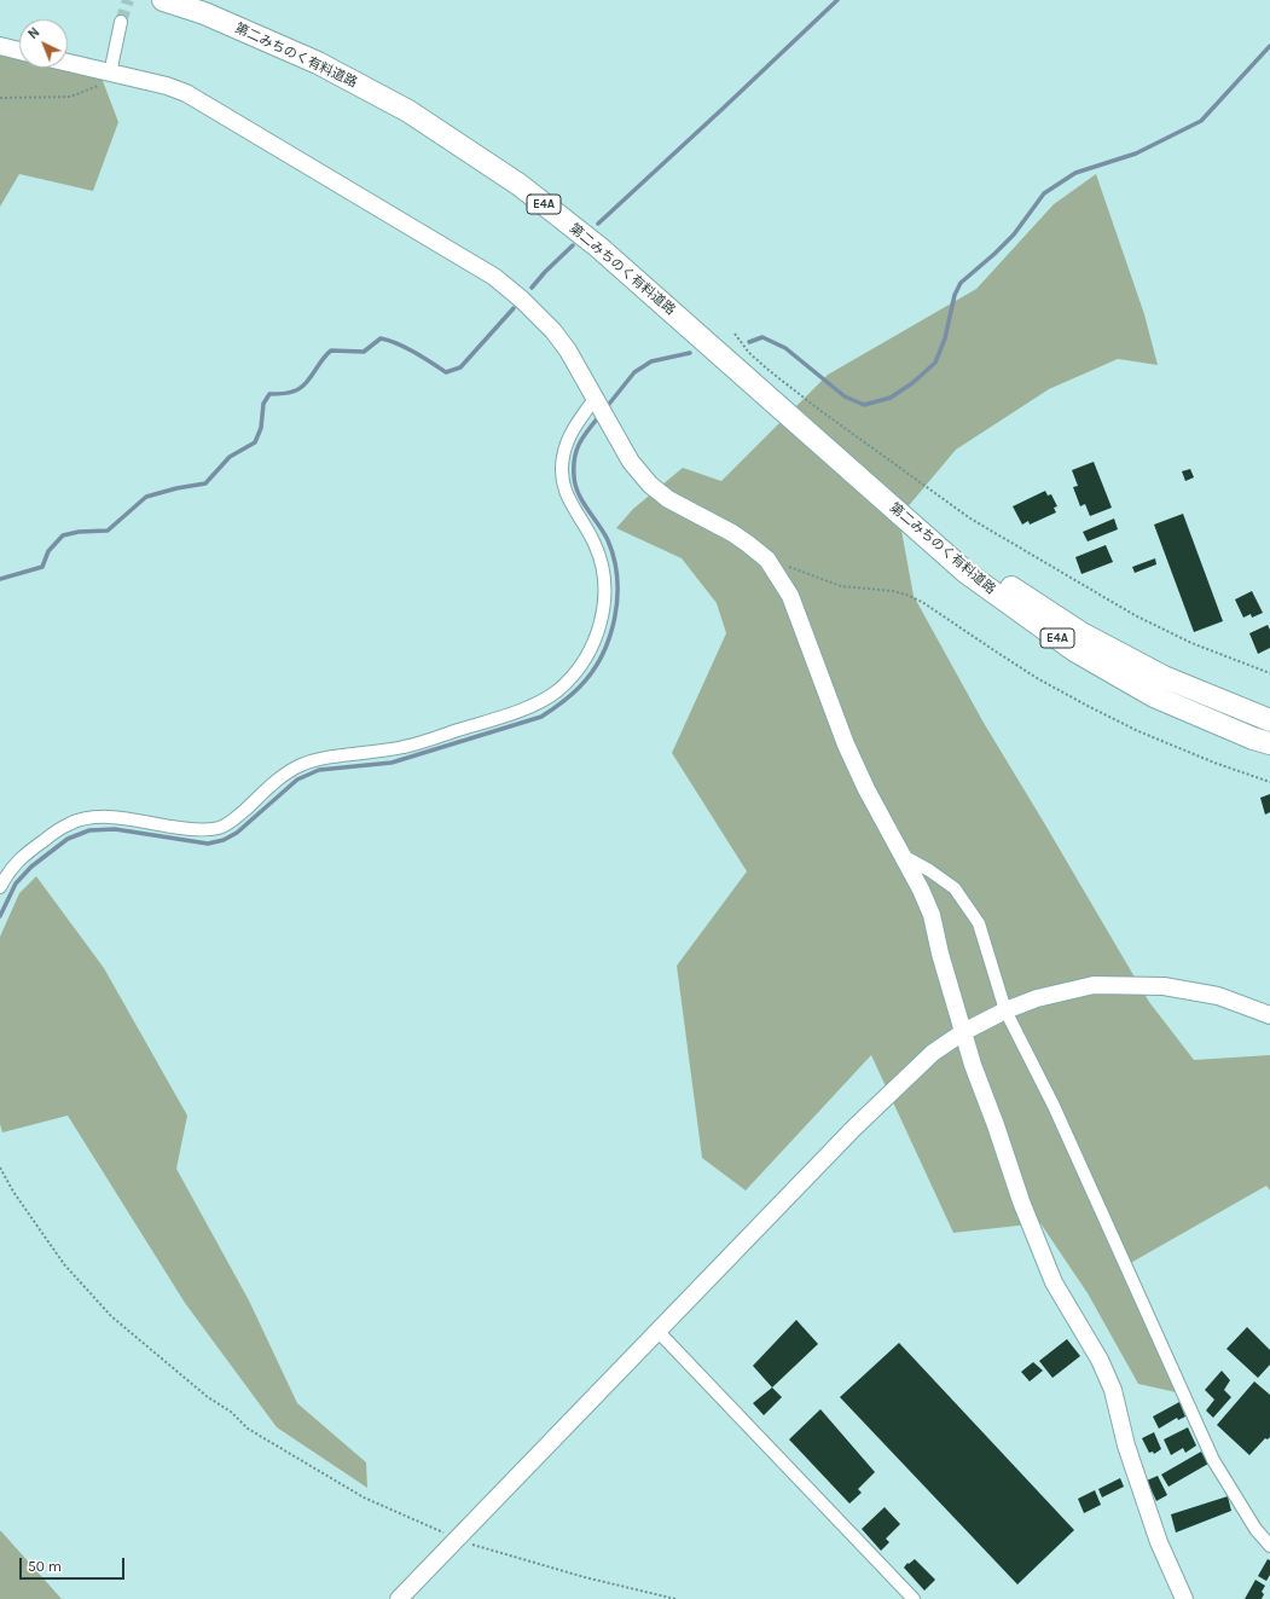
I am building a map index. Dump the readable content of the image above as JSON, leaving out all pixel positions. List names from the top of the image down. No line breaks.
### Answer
{"streets":{"highway":["第二みちのく有料道路","E4A"]},"scale_bar":"50 m","north":"top left"}
